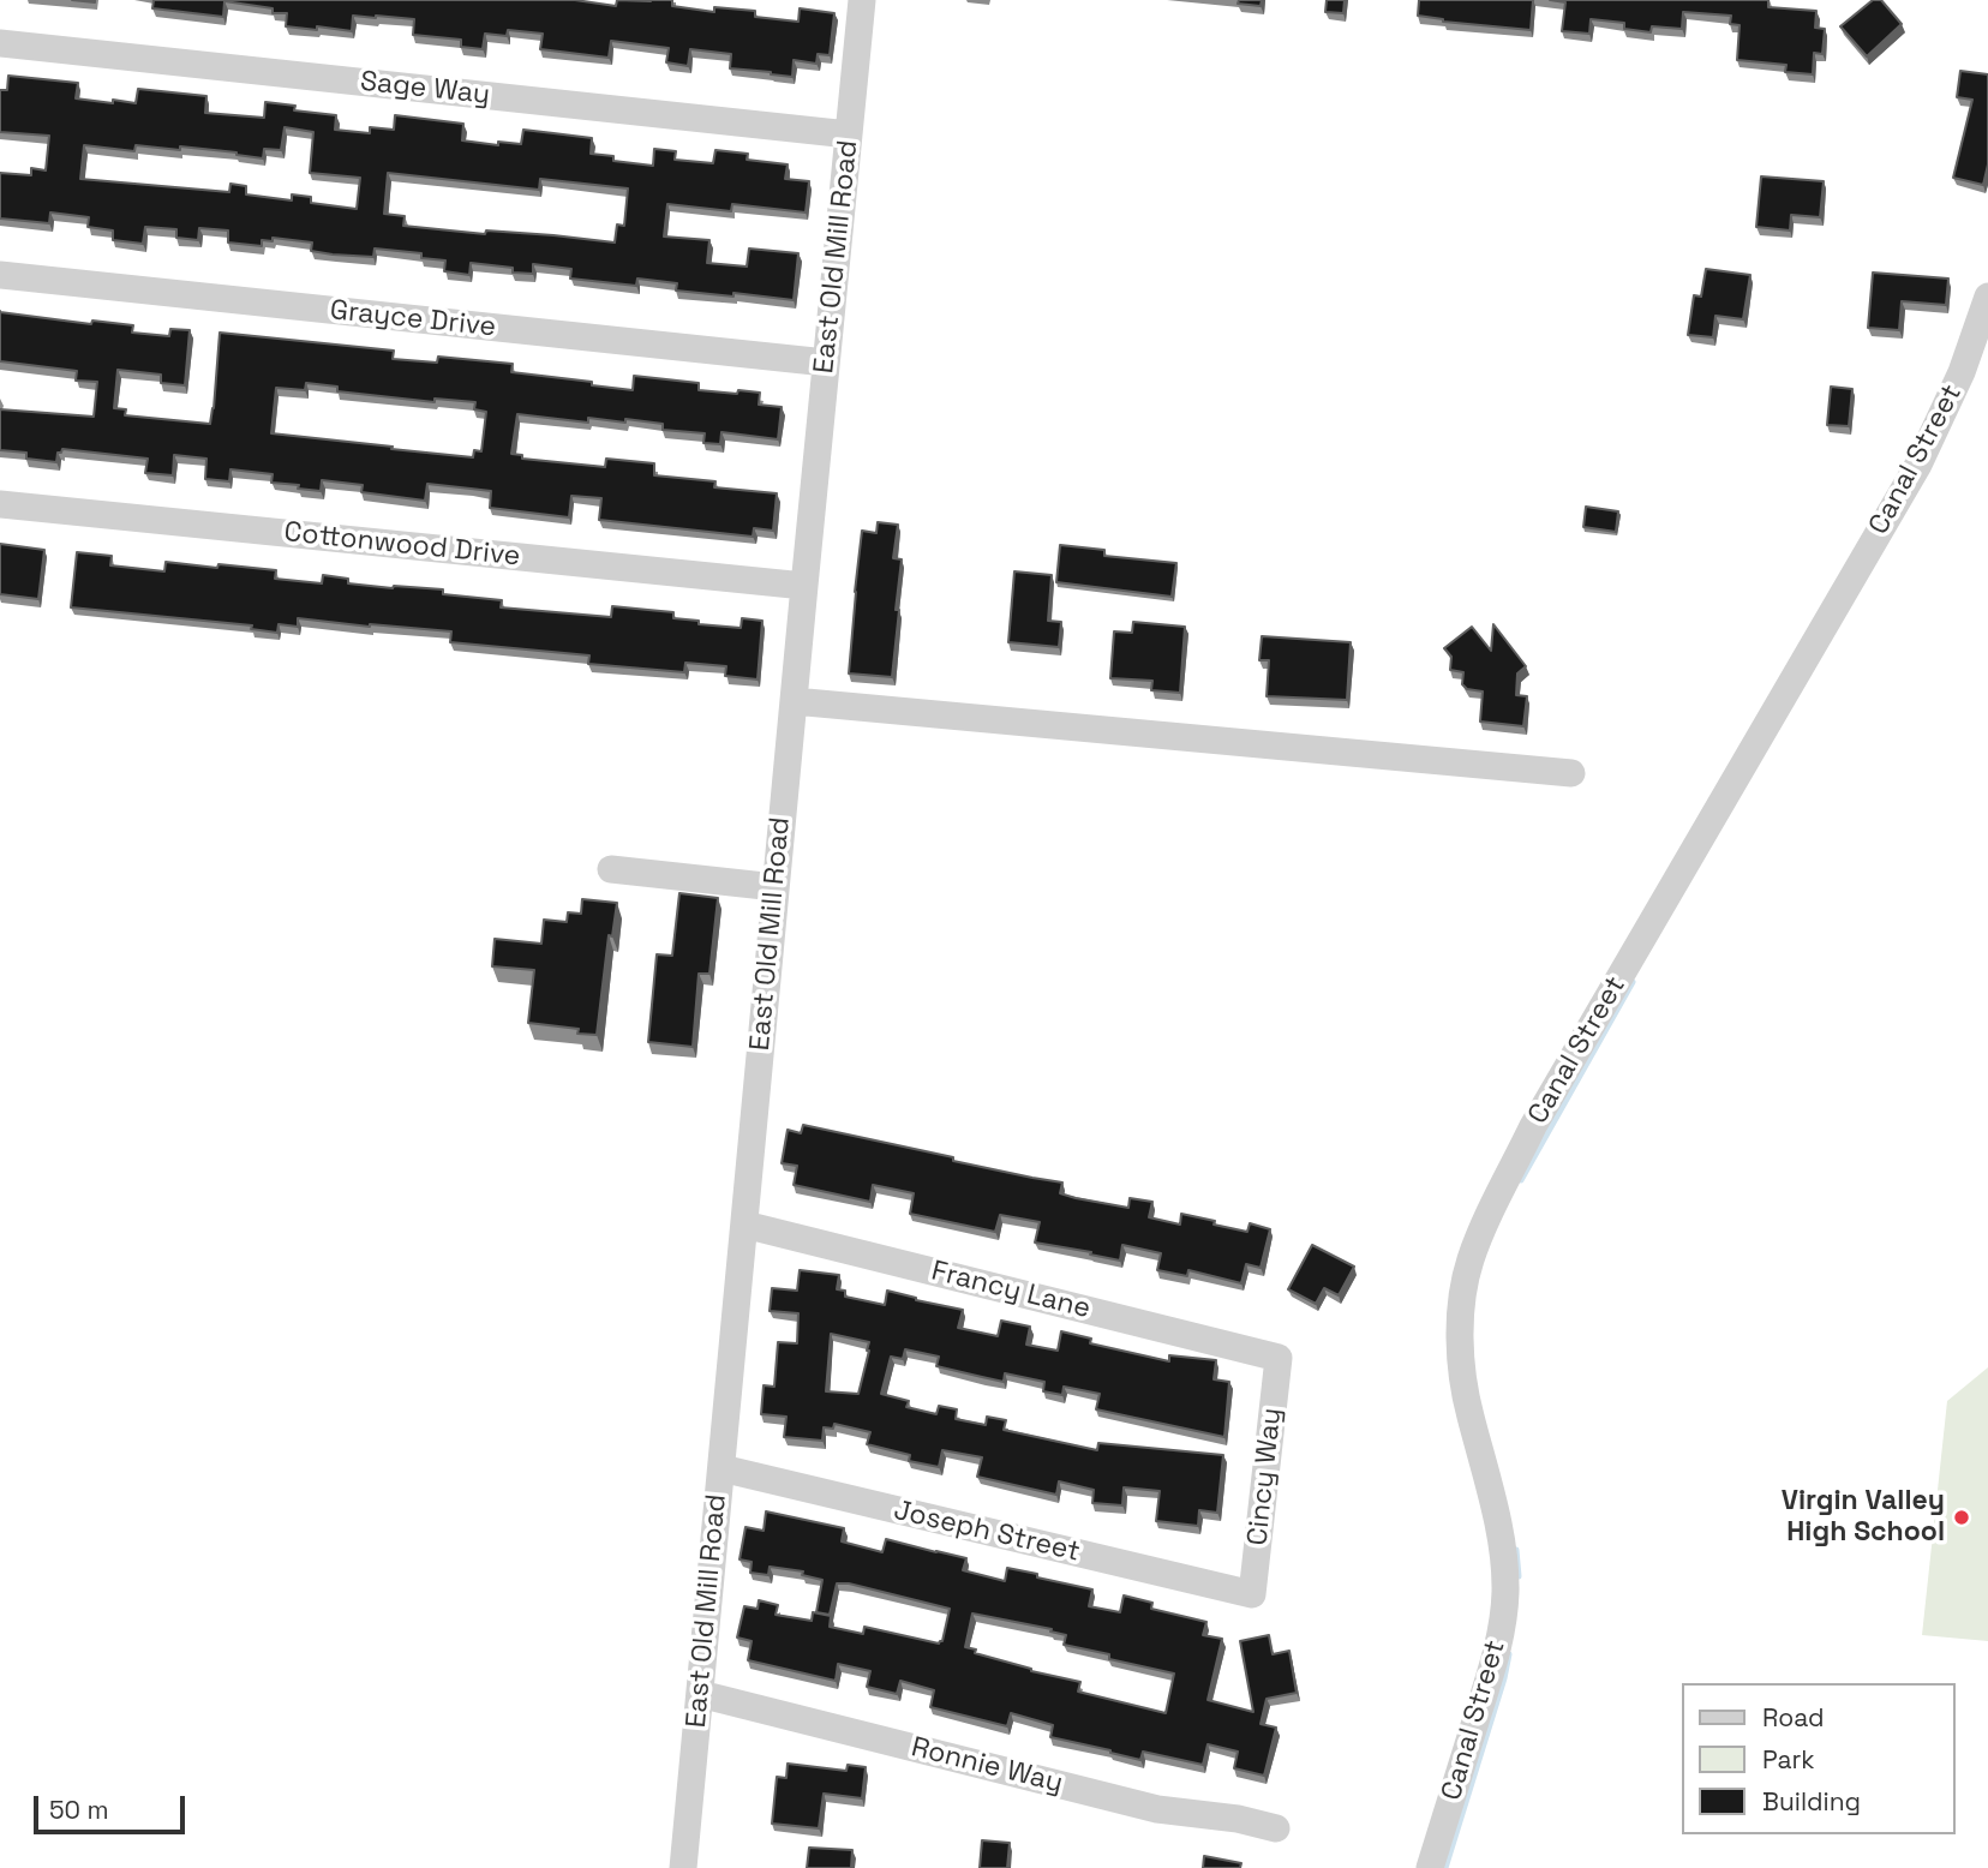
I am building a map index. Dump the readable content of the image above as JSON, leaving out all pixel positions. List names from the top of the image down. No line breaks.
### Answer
{"streets":{"street":["Sage Way","East Old Mill Road","Grayce Drive","Canal Street","Cottonwood Drive","Francy Lane","Cincy Way","Joseph Street","Ronnie Way"]},"crossings":[["Sage Way","East Old Mill Road"],["East Old Mill Road","Grayce Drive"],["East Old Mill Road","Cottonwood Drive"],["East Old Mill Road","Francy Lane"],["East Old Mill Road","Joseph Street"],["East Old Mill Road","Ronnie Way"],["Francy Lane","Cincy Way"],["Cincy Way","Joseph Street"]],"places":["Virgin Valley High School"],"legend":["Road","Park","Building"],"scale_bar":"50 m"}
